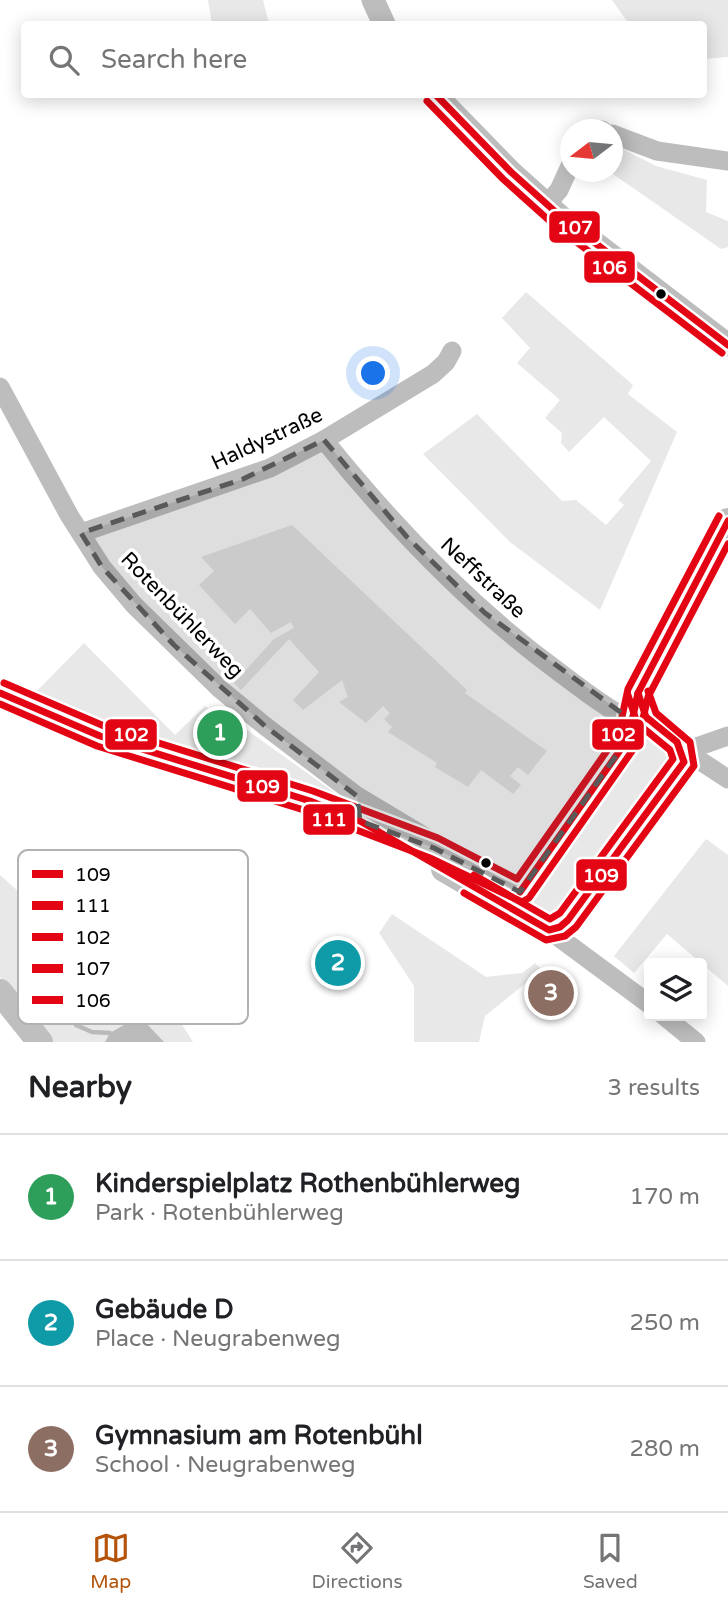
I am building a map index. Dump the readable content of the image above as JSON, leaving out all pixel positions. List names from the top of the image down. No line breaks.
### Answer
{"streets":{"street":["Haldystraße","Neffstraße","Rotenbühlerweg"]},"crossings":[["Haldystraße","Neffstraße"],["Haldystraße","Rotenbühlerweg"]],"lines":["transit line 107","transit line 106","transit line 102","transit line 109","transit line 111"],"legend":["109","111","102","107","106"],"north":"left","page":{"search":"Search here","pins":["1","2","3"],"heading":["Nearby","3 results"],"list":[{"mark":"1","name":"Kinderspielplatz Rothenbühlerweg","note":"Park · Rotenbühlerweg","value":"170 m"},{"mark":"2","name":"Gebäude D","note":"Place · Neugrabenweg","value":"250 m"},{"mark":"3","name":"Gymnasium am Rotenbühl","note":"School · Neugrabenweg","value":"280 m"}],"nav":["Map","Directions","Saved"]}}
